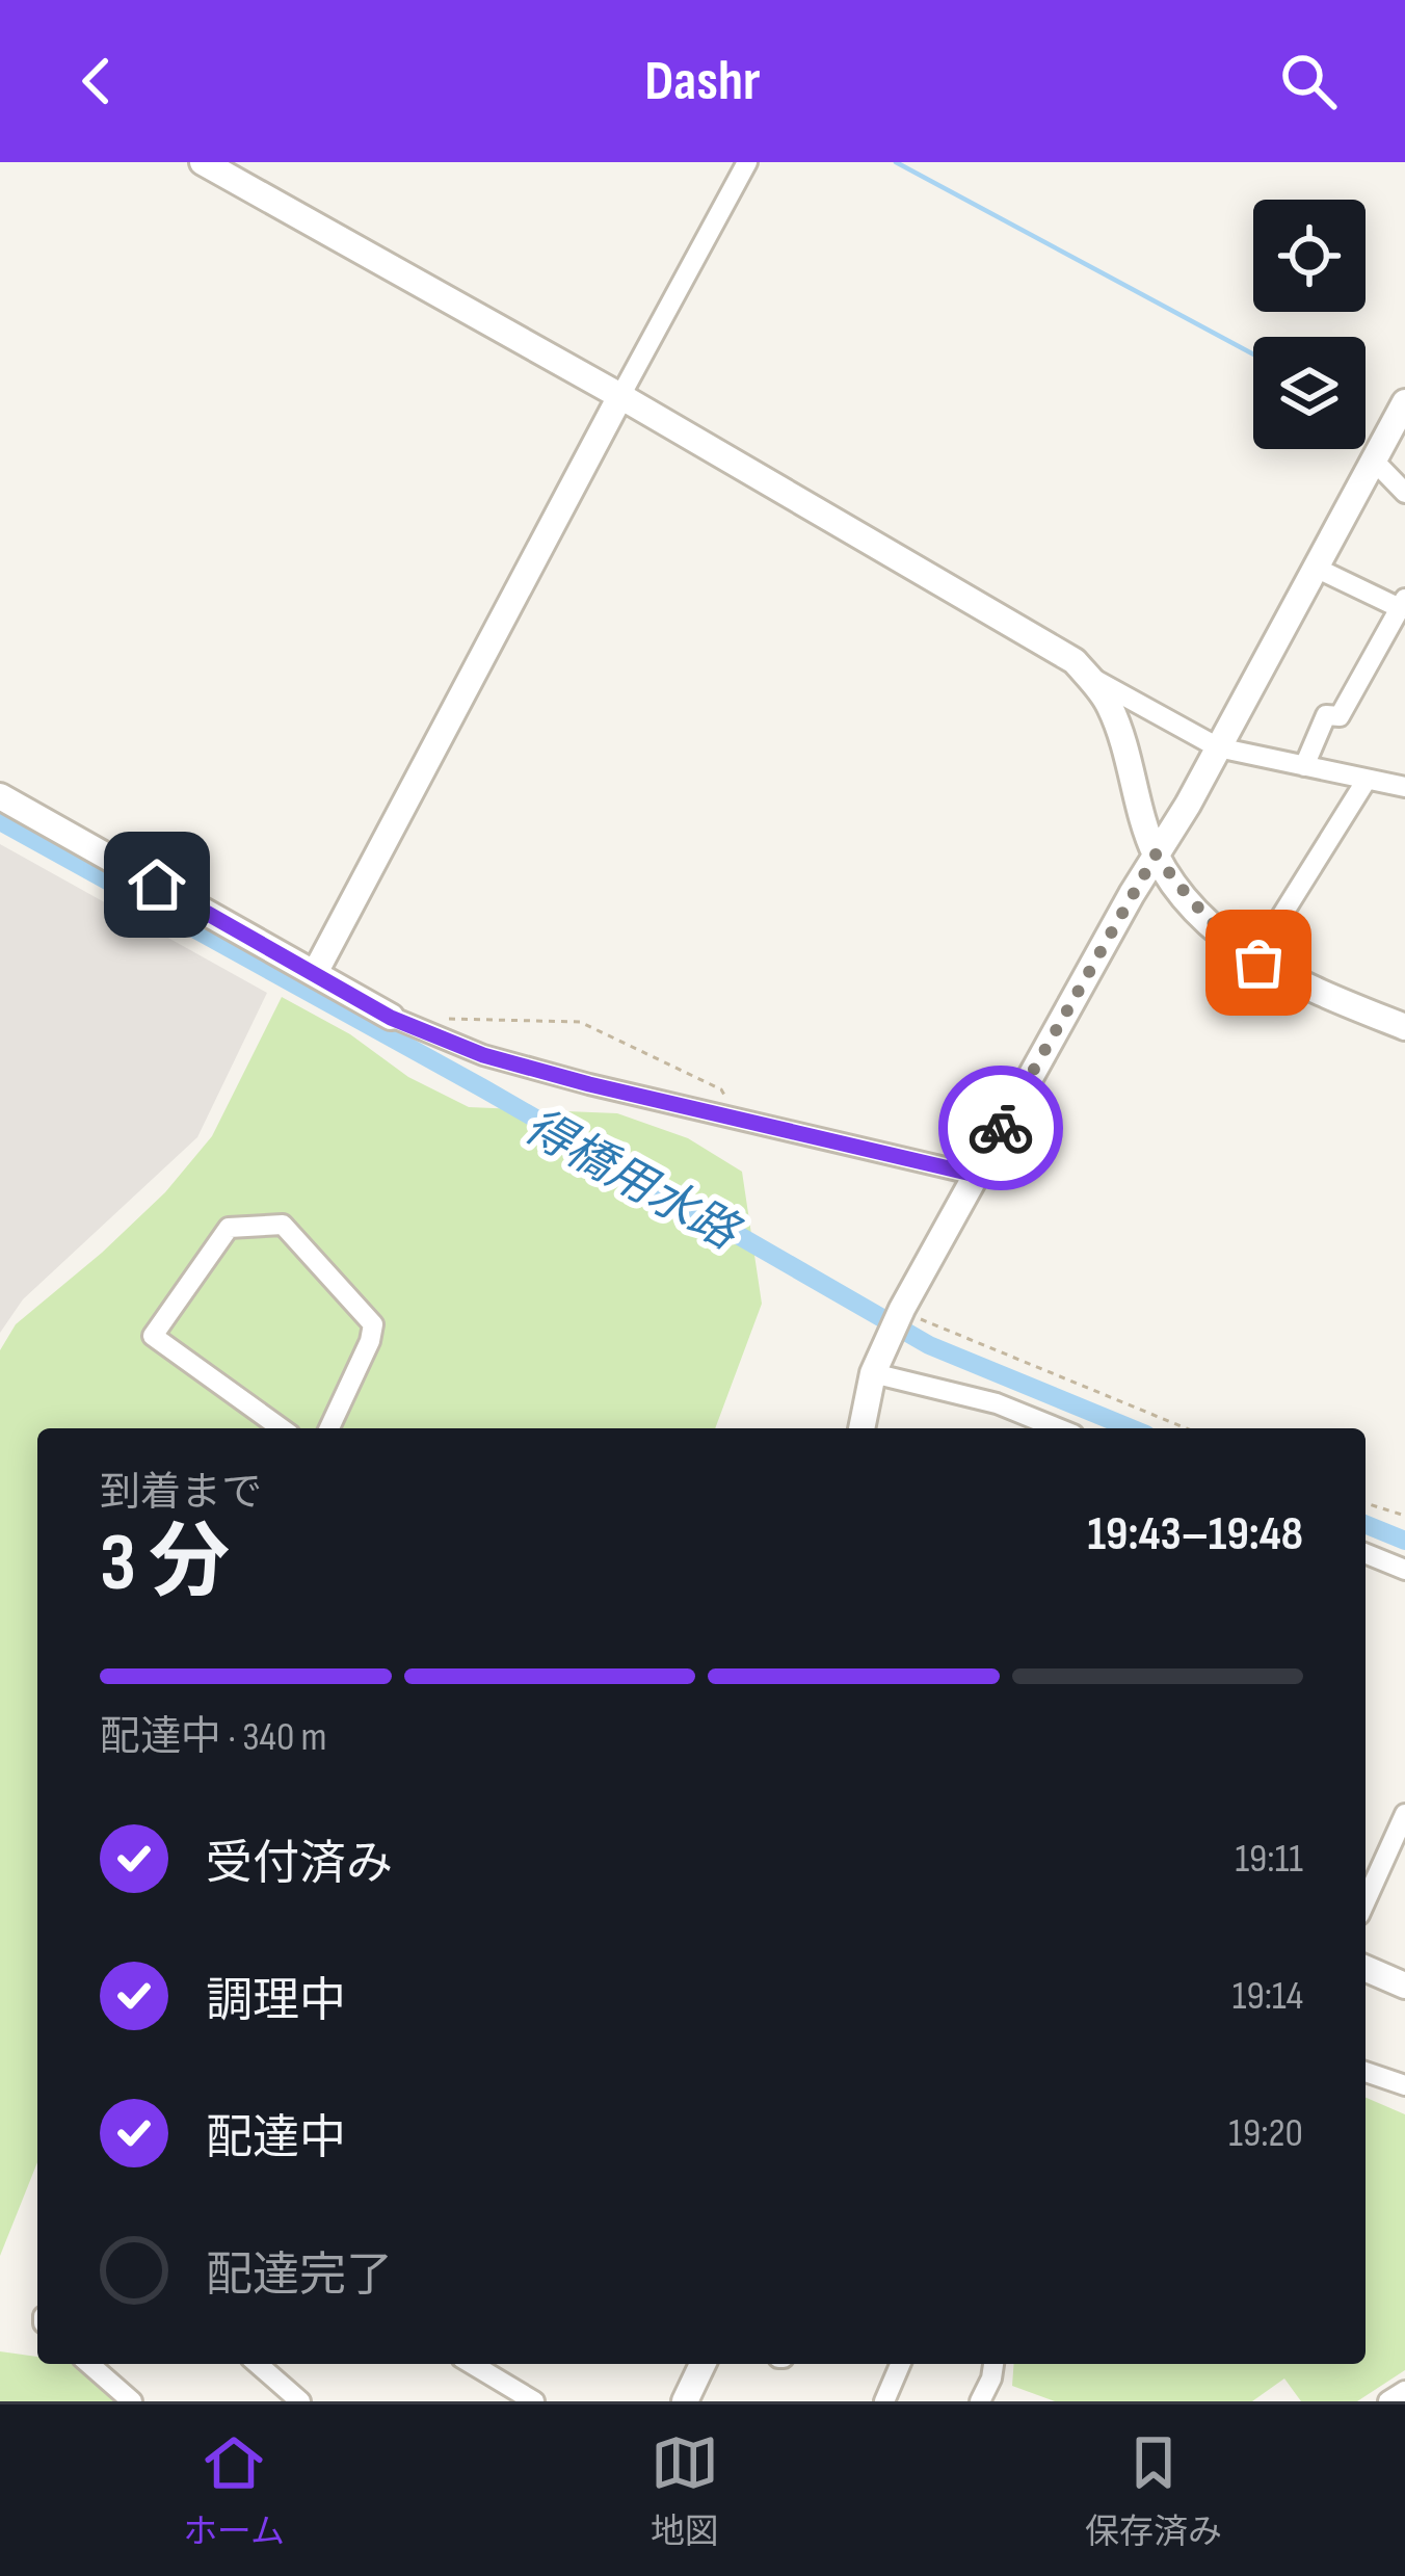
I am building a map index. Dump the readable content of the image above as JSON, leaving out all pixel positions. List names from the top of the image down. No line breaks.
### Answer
{"water":["得橋用水路"],"page":{"header":"Dashr","heading":["3 分","到着まで","19:43–19:48"],"bar":"配達中 · 340 m","list":[["受付済み","19:11"],["調理中","19:14"],["配達中","19:20"],"配達完了"],"tabs":["ホーム","地図","保存済み"]}}
